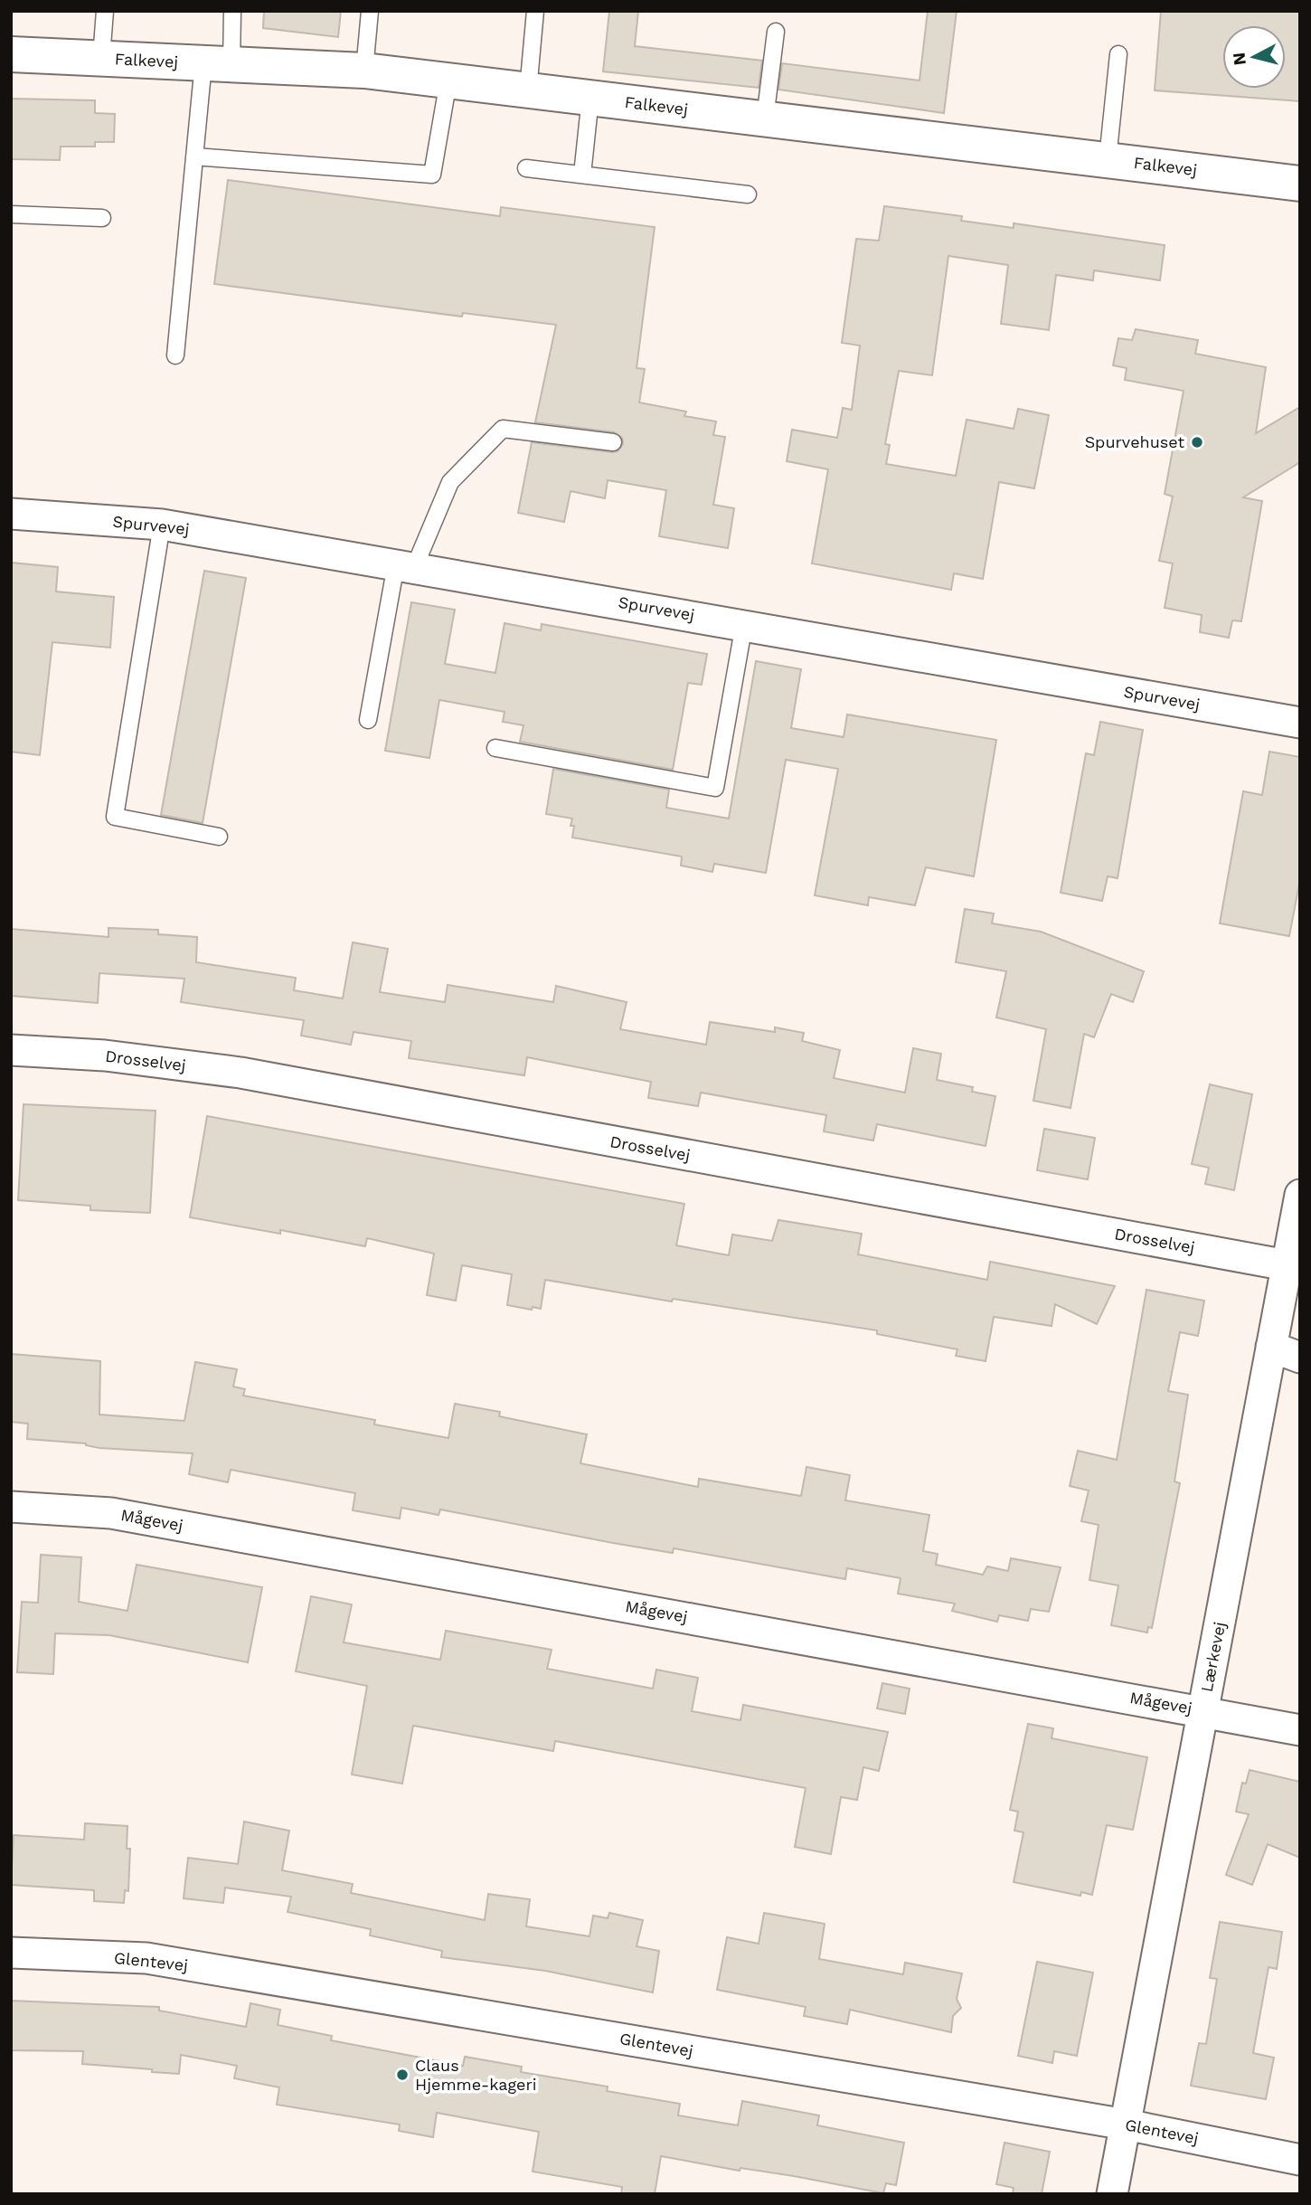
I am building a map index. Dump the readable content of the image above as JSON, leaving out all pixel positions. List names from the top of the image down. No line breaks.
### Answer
{"streets":{"street":["Falkevej","Spurvevej","Drosselvej","Mågevej","Lærkevej","Glentevej"]},"crossings":[["Drosselvej","Lærkevej"],["Mågevej","Lærkevej"],["Lærkevej","Glentevej"]],"places":["Spurvehuset","Claus Hjemme-kageri"],"north":"left"}
